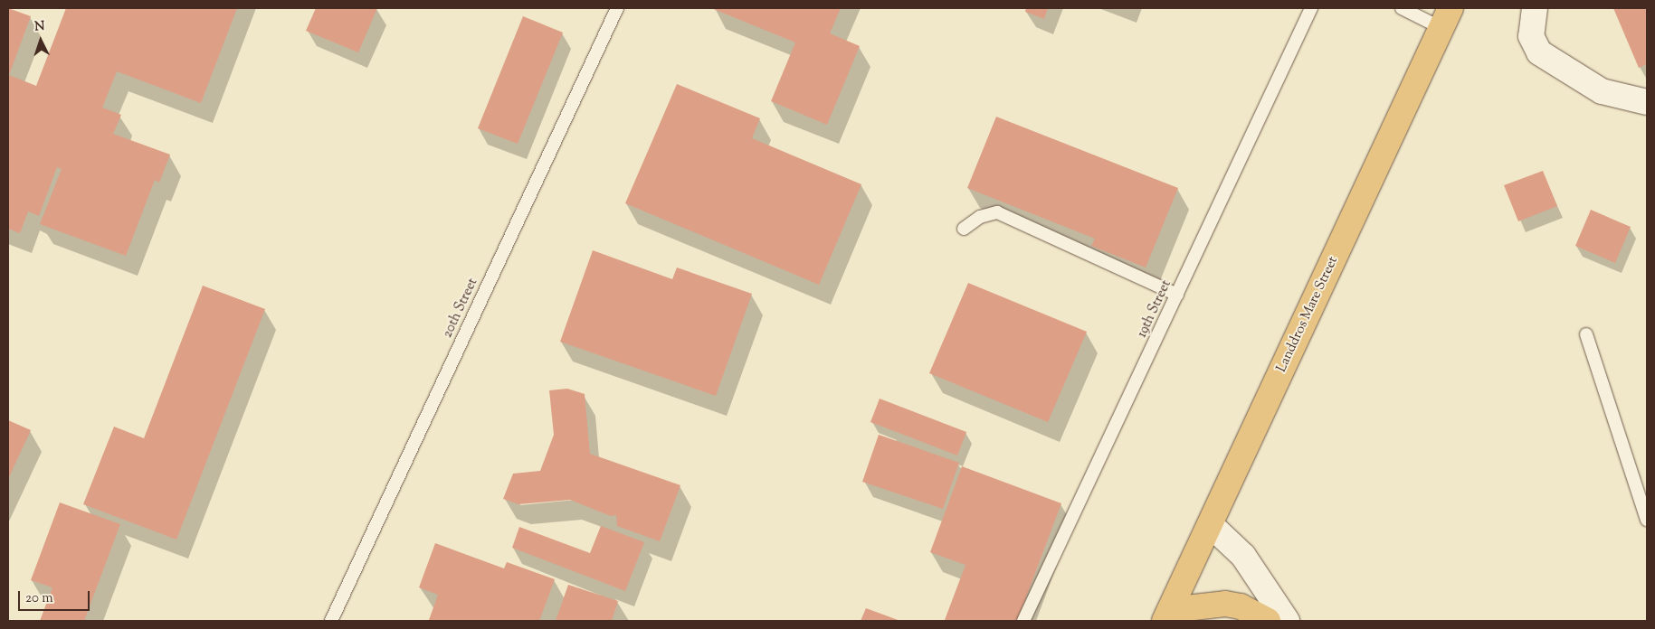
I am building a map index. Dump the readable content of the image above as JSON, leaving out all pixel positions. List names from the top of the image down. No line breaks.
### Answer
{"streets":{"main road":["Landdros Mare Street"],"lane":["20th Street","19th Street"]},"scale_bar":"20 m","north":"top"}
